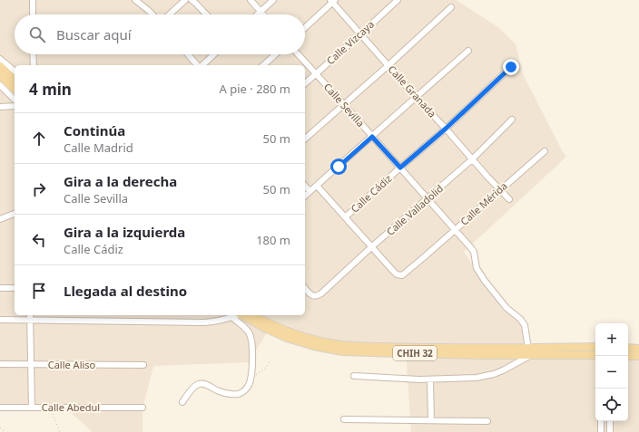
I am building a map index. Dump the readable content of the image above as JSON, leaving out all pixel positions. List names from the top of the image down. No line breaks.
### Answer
{"streets":{"main road":["CHIH 32"],"street":["Calle Vizcaya","Calle Granada","Calle Sevilla","Calle Cádiz","Calle Mérida","Calle Valladolid","Calle Aliso","Calle Abedul"]},"crossings":[["Calle Vizcaya","Calle Granada"],["Calle Vizcaya","Calle Sevilla"],["Calle Granada","Calle Cádiz"],["Calle Granada","Calle Mérida"],["Calle Granada","Calle Valladolid"],["Calle Sevilla","Calle Cádiz"],["Calle Sevilla","Calle Mérida"],["Calle Sevilla","Calle Valladolid"],["Calle Sevilla","CHIH 32"],["Calle Mérida","Calle Valladolid"]],"page":{"search":"Buscar aquí","heading":["4 min","A pie · 280 m"],"list":[["Continúa","Calle Madrid","50 m"],["Gira a la derecha","Calle Sevilla","50 m"],["Gira a la izquierda","Calle Cádiz","180 m"],"Llegada al destino"],"map_buttons":["+","−"]}}
